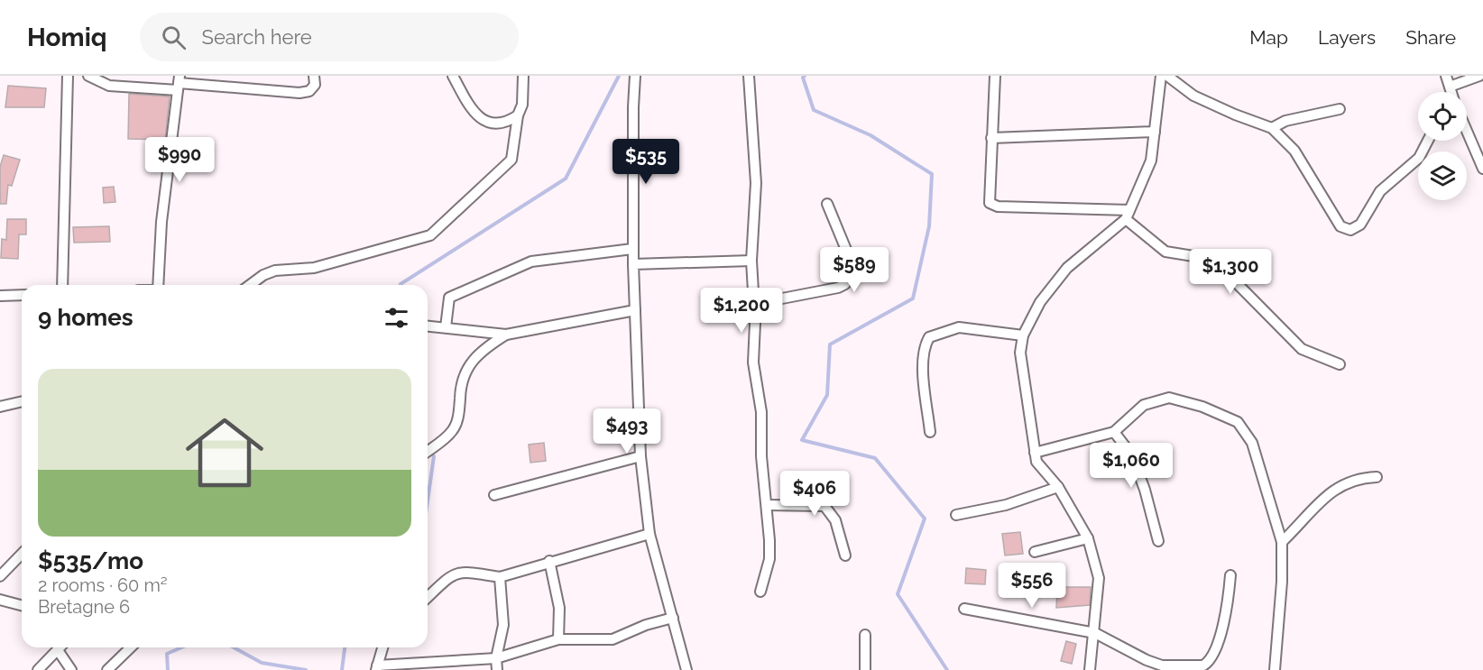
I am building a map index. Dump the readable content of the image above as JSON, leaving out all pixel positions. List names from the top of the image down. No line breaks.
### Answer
{"page":{"header":"Homiq","search":"Search here","nav":["Map","Layers","Share"],"price":["$990","$535","$589","$1,300","$1,200","$493","$1,060","$406","$556"],"heading":"9 homes","list":[{"name":"$535/mo","note":"2 rooms · 60 m² · Bretagne 6"}]}}
